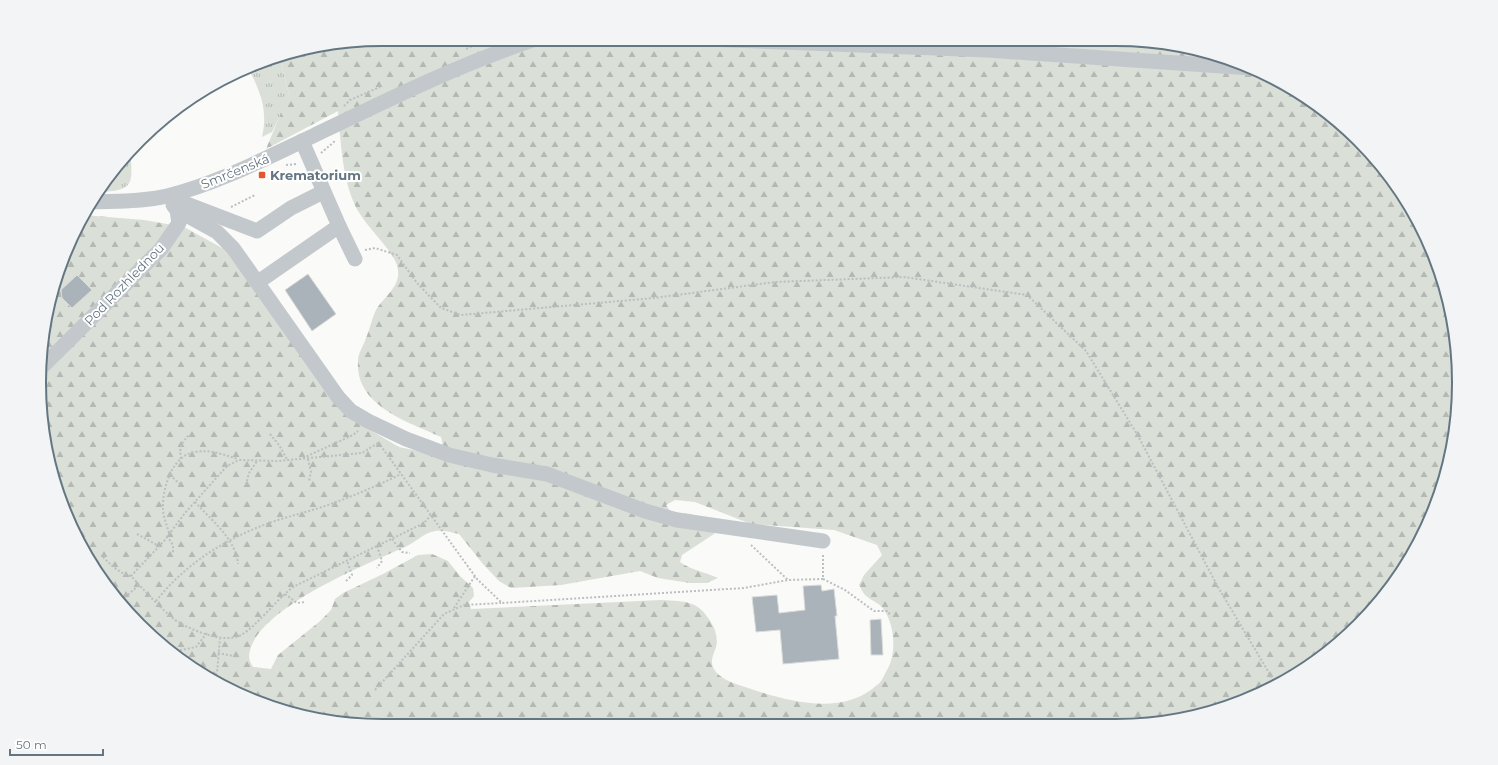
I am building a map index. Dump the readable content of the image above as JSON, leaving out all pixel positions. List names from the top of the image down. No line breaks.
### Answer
{"streets":{"street":["Smrčenská","Pod Rozhlednou"]},"places":{"transit":["Krematorium"]},"scale_bar":"50 m"}
